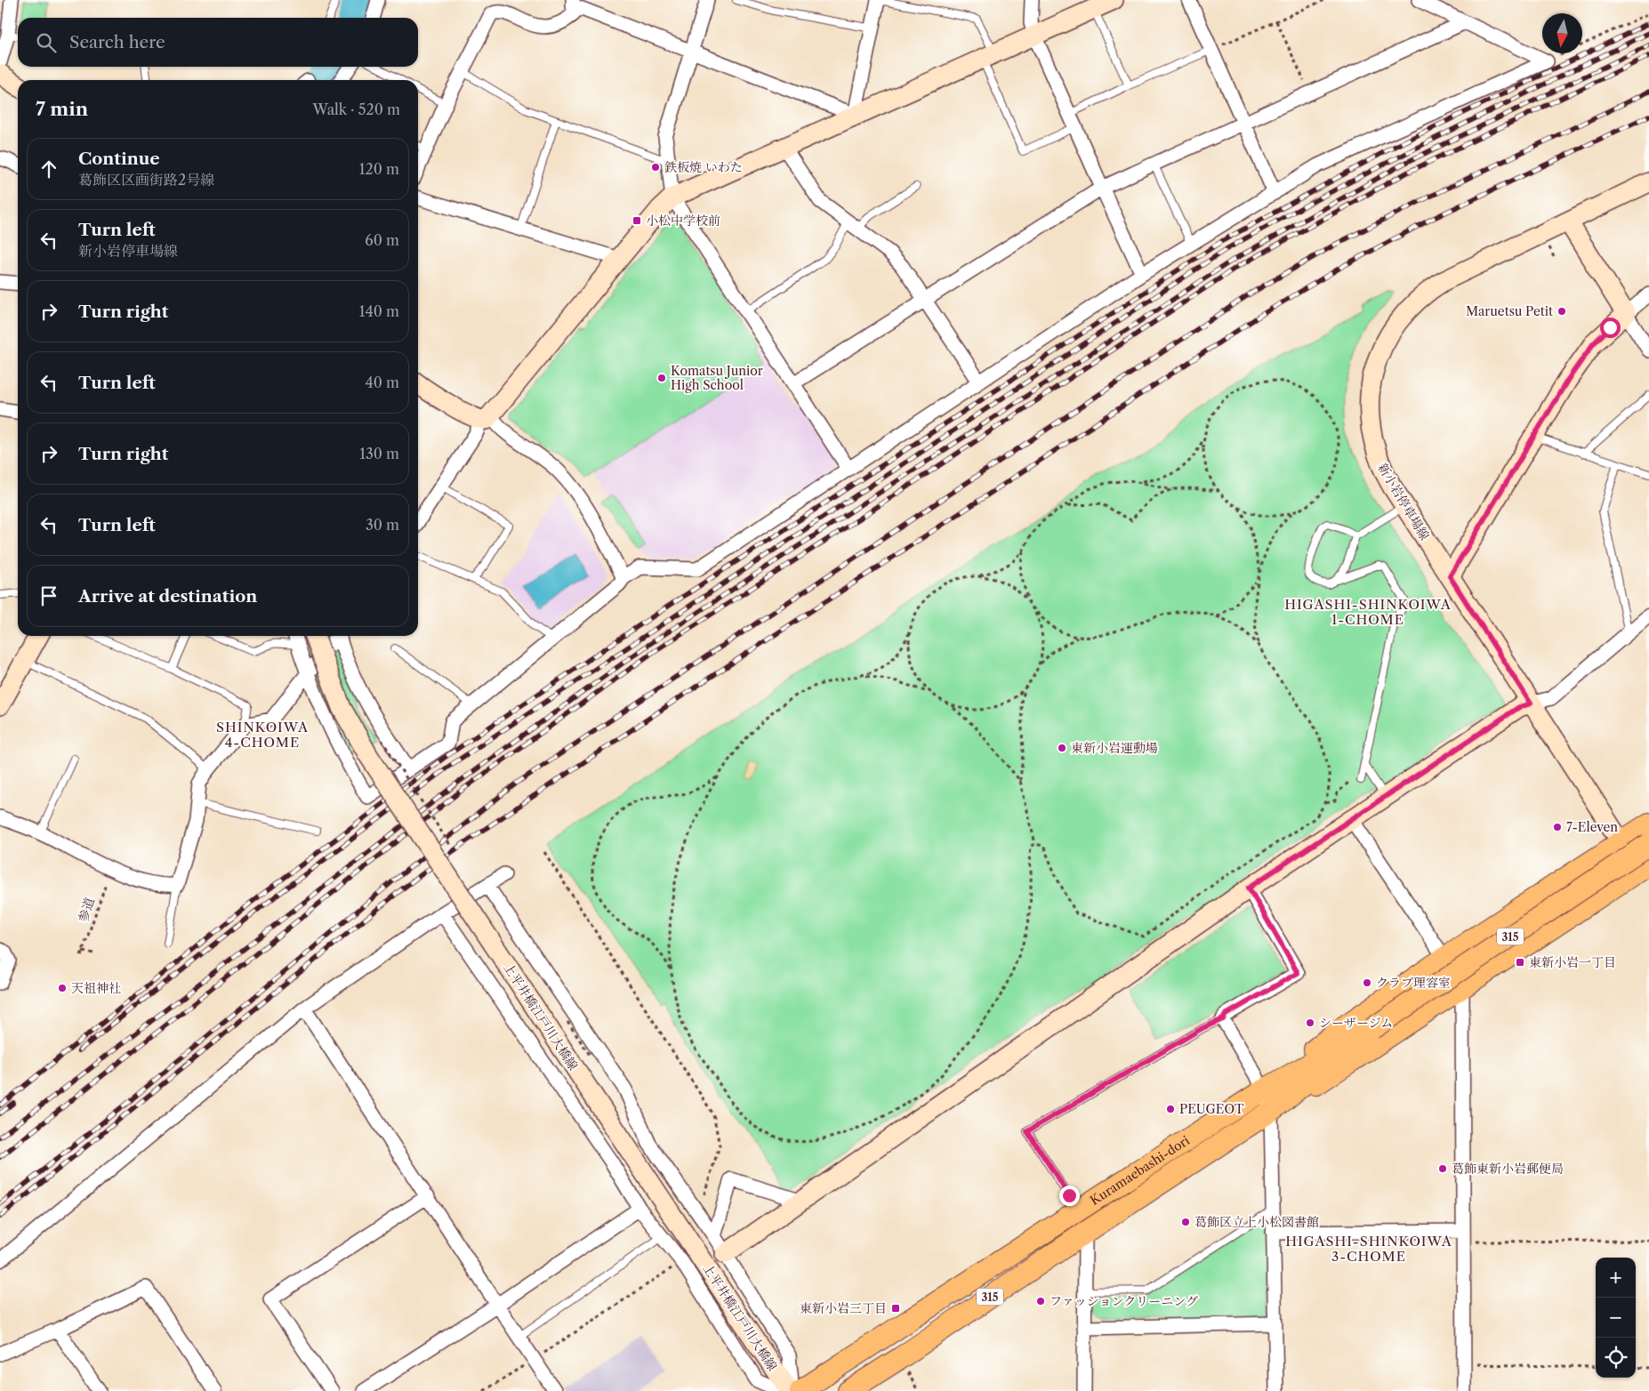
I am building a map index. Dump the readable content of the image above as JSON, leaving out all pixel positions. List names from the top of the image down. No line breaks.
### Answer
{"streets":{"main road":["315","Kuramaebashi-dori"],"street":["新小岩停車場線","上平井橋江戸川大橋線"],"path":["参道"]},"districts":["HIGASHI-SHINKOIWA 1-CHOME","SHINKOIWA 4-CHOME","HIGASHI-SHINKOIWA 3-CHOME"],"places":{"other":["鉄板焼 いわた","Maruetsu Petit","Komatsu Junior High School","東新小岩運動場","7-Eleven","クラブ理容室","天祖神社","シーザージム","PEUGEOT","葛飾東新小岩郵便局","葛飾区立上小松図書館","ファッションクリーニング"],"transit":["小松中学校前","東新小岩一丁目","東新小岩三丁目"]},"north":"bottom","page":{"search":"Search here","heading":["7 min","Walk · 520 m"],"list":[["Continue","葛飾区区画街路2号線","120 m"],["Turn left","新小岩停車場線","60 m"],["Turn right","140 m"],["Turn left","40 m"],["Turn right","130 m"],["Turn left","30 m"],"Arrive at destination"],"map_buttons":["+","−"]}}
